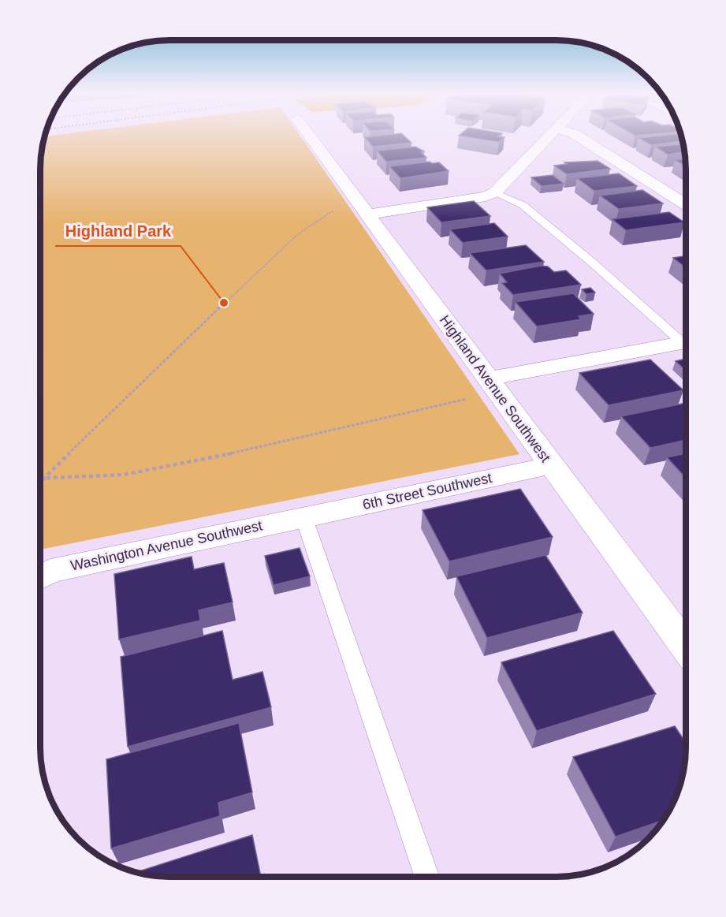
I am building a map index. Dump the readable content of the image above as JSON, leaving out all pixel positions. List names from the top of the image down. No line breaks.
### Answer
{"streets":{"street":["Highland Avenue Southwest","6th Street Southwest","Washington Avenue Southwest"]},"crossings":[["Highland Avenue Southwest","6th Street Southwest"],["6th Street Southwest","Washington Avenue Southwest"]],"places":["Highland Park"]}
